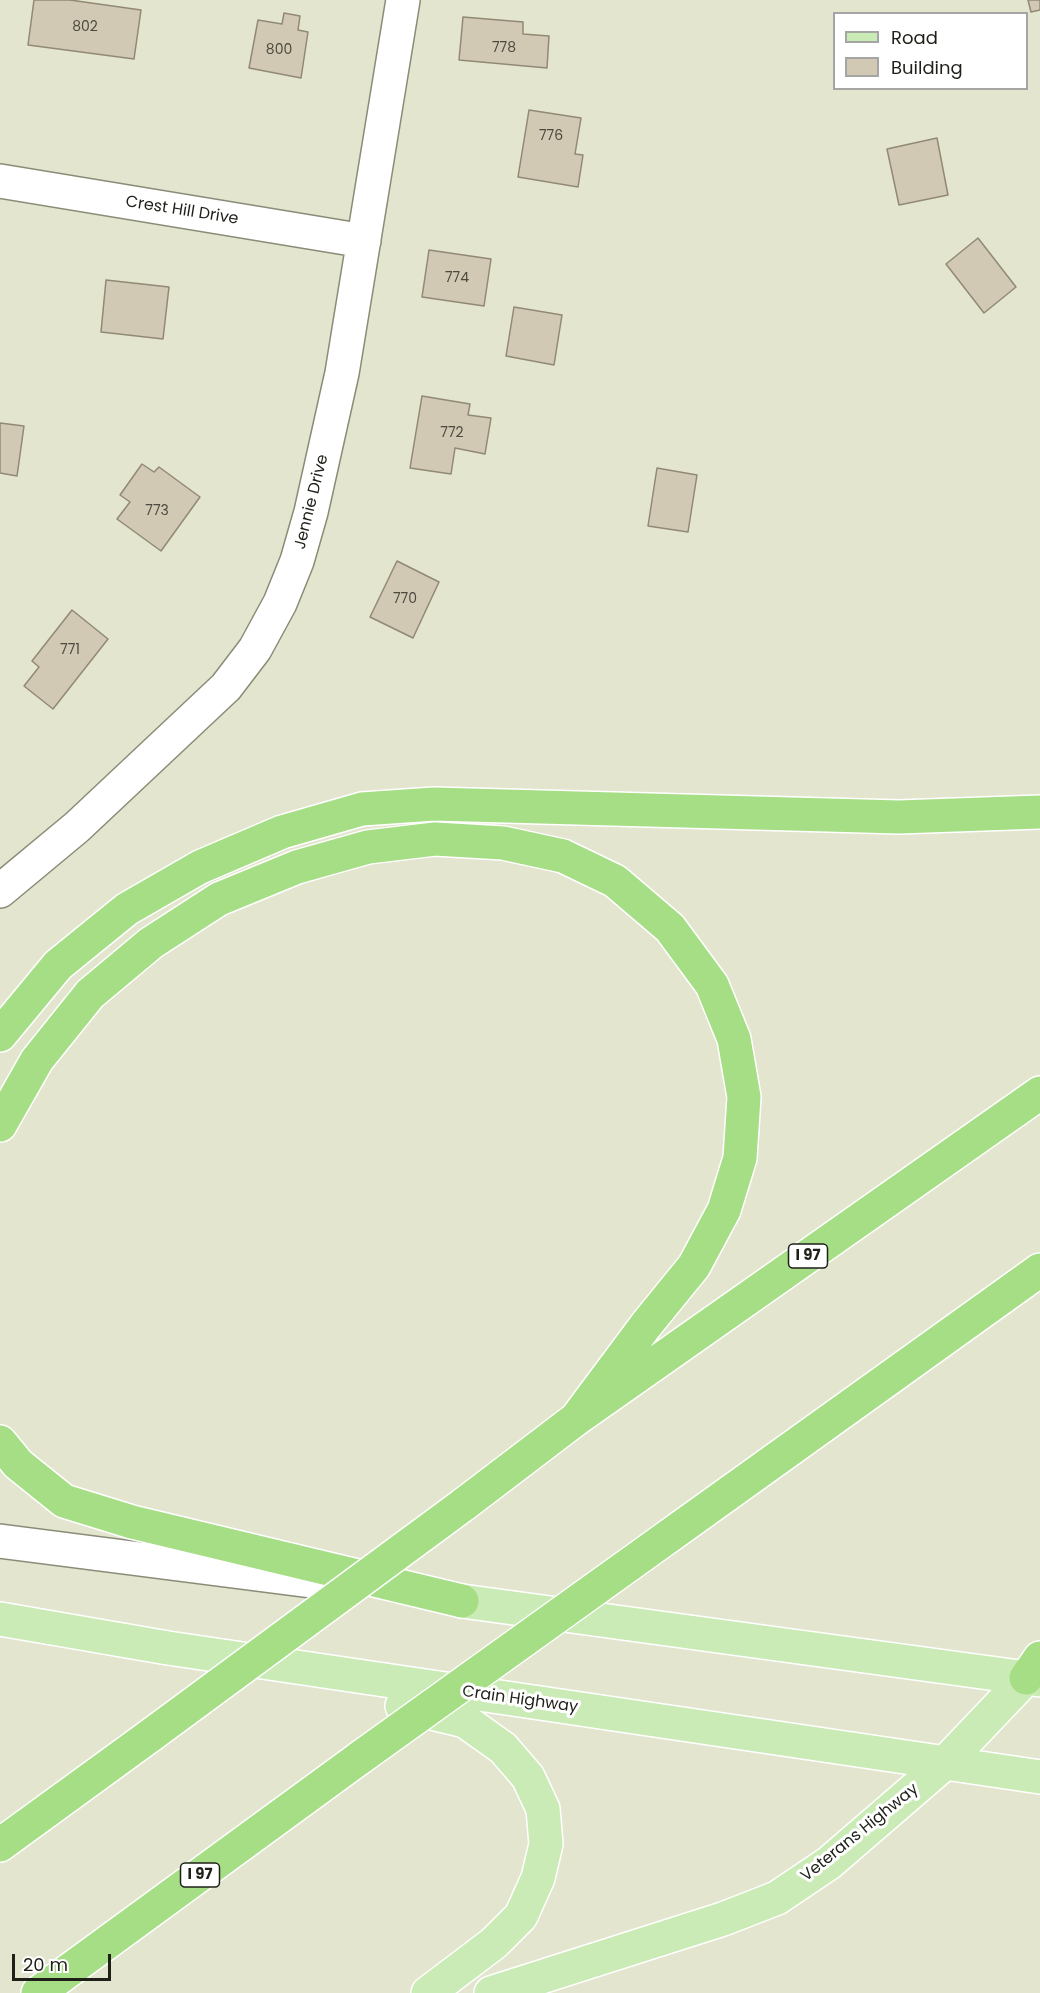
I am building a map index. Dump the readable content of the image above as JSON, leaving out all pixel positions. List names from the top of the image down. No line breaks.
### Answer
{"streets":{"highway":["I 97"],"main road":["Crain Highway","Veterans Highway"],"street":["Crest Hill Drive","Jennie Drive"]},"crossings":[["Crest Hill Drive","Jennie Drive"],["Crain Highway","Veterans Highway"]],"house_numbers":["802","778","800","776","774","772","773","770","771"],"legend":["Road","Building"],"scale_bar":"20 m"}
